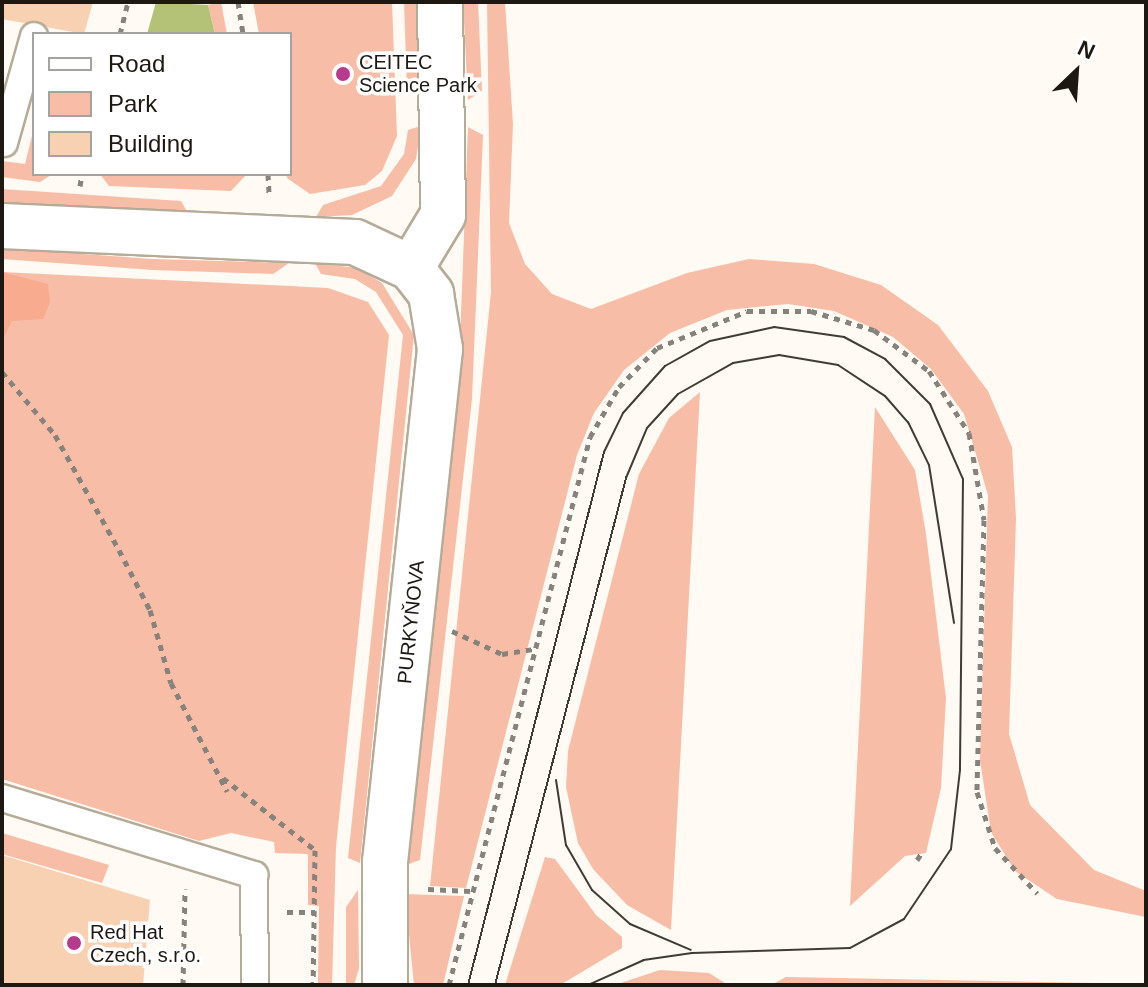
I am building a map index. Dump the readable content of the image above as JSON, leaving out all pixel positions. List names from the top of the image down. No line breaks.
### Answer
{"streets":{"street":["PURKYŇOVA"]},"places":["CEITEC Science Park","Red Hat Czech, s.r.o."],"legend":["Road","Park","Building"],"north":"top right"}
